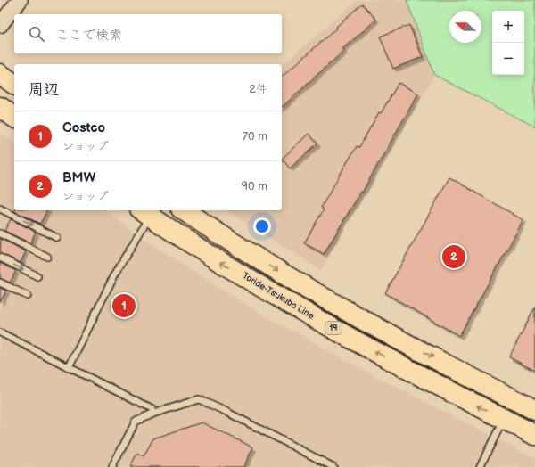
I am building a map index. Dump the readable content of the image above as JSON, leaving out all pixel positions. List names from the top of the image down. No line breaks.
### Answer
{"streets":{"main road":["Toride-Tsukuba Line","19"]},"north":"left","page":{"map_buttons":["+","−"],"search":"ここで検索","heading":["周辺","2件"],"list":[{"mark":"1","name":"Costco","note":"ショップ","value":"70 m"},{"mark":"2","name":"BMW","note":"ショップ","value":"90 m"}],"pins":["2","1"]}}
